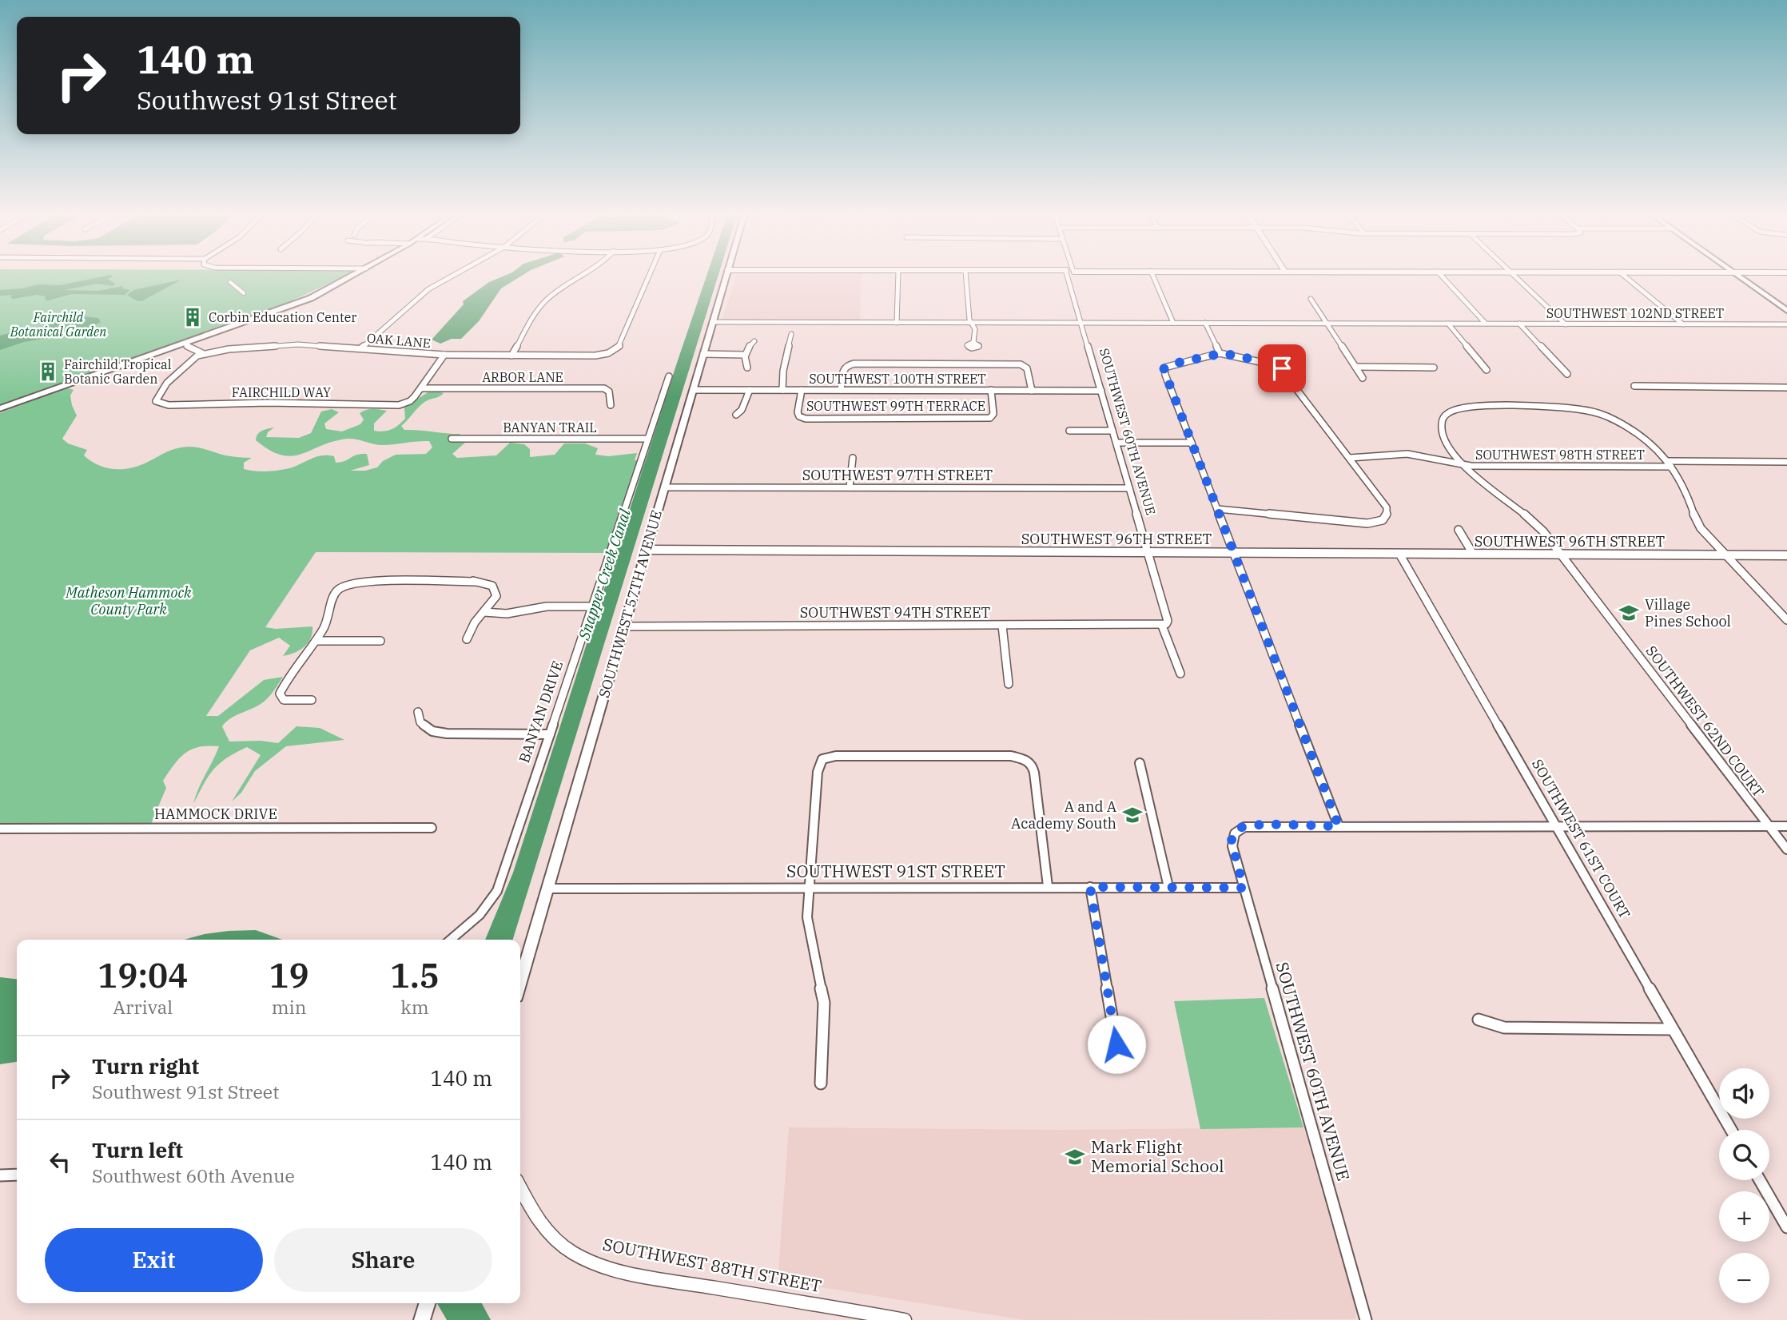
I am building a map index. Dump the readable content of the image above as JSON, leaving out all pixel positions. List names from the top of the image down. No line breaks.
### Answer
{"streets":{"main road":["SOUTHWEST 57TH AVENUE"],"street":["SOUTHWEST 102ND STREET","OAK LANE","ARBOR LANE","SOUTHWEST 100TH STREET","FAIRCHILD WAY","SOUTHWEST 99TH TERRACE","BANYAN TRAIL","SOUTHWEST 60TH AVENUE","SOUTHWEST 98TH STREET","SOUTHWEST 97TH STREET","SOUTHWEST 96TH STREET","SOUTHWEST 94TH STREET","BANYAN DRIVE","SOUTHWEST 62ND COURT","HAMMOCK DRIVE","SOUTHWEST 61ST COURT","SOUTHWEST 91ST STREET","SOUTHWEST 88TH STREET"]},"crossings":[["SOUTHWEST 102ND STREET","SOUTHWEST 60TH AVENUE"],["SOUTHWEST 102ND STREET","SOUTHWEST 57TH AVENUE"],["OAK LANE","FAIRCHILD WAY"],["ARBOR LANE","FAIRCHILD WAY"],["SOUTHWEST 100TH STREET","SOUTHWEST 99TH TERRACE"],["SOUTHWEST 100TH STREET","SOUTHWEST 60TH AVENUE"],["SOUTHWEST 100TH STREET","SOUTHWEST 57TH AVENUE"],["BANYAN TRAIL","BANYAN DRIVE"],["SOUTHWEST 60TH AVENUE","SOUTHWEST 97TH STREET"],["SOUTHWEST 60TH AVENUE","SOUTHWEST 96TH STREET"],["SOUTHWEST 60TH AVENUE","SOUTHWEST 94TH STREET"],["SOUTHWEST 60TH AVENUE","SOUTHWEST 91ST STREET"],["SOUTHWEST 98TH STREET","SOUTHWEST 62ND COURT"],["SOUTHWEST 97TH STREET","SOUTHWEST 57TH AVENUE"],["SOUTHWEST 96TH STREET","SOUTHWEST 57TH AVENUE"],["SOUTHWEST 96TH STREET","SOUTHWEST 62ND COURT"],["SOUTHWEST 96TH STREET","SOUTHWEST 61ST COURT"],["SOUTHWEST 57TH AVENUE","SOUTHWEST 94TH STREET"],["SOUTHWEST 57TH AVENUE","SOUTHWEST 91ST STREET"]],"water":["Snapper Creek Canal"],"parks":["Fairchild Botanical Garden","Matheson Hammock County Park"],"places":{"building":["Corbin Education Center","Fairchild Tropical Botanic Garden"],"school or university":["Village Pines School","A and A Academy South","Mark Flight Memorial School"]},"page":{"turn":["140 m","Southwest 91st Street"],"eta":["19:04","Arrival","19","min","1.5","km"],"list":[{"name":"Turn right","note":"Southwest 91st Street","value":"140 m"},{"name":"Turn left","note":"Southwest 60th Avenue","value":"140 m"}],"map_buttons":["+","−"],"buttons":["Exit","Share"]}}
